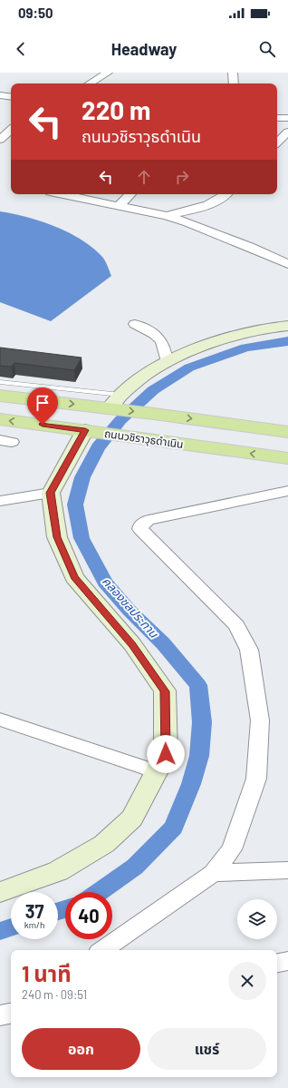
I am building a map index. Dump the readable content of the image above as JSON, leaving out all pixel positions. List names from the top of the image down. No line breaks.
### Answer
{"streets":{"main road":["ถนนวชิราวุธดำเนิน"]},"water":["คลองชลประทาน"],"page":{"status":"09:50","header":"Headway","turn":["220 m","ถนนวชิราวุธดำเนิน"],"speed":"37 km/h","limit":"40","heading":["1 นาที","240 m · 09:51"],"buttons":["ออก","แชร์"]}}
